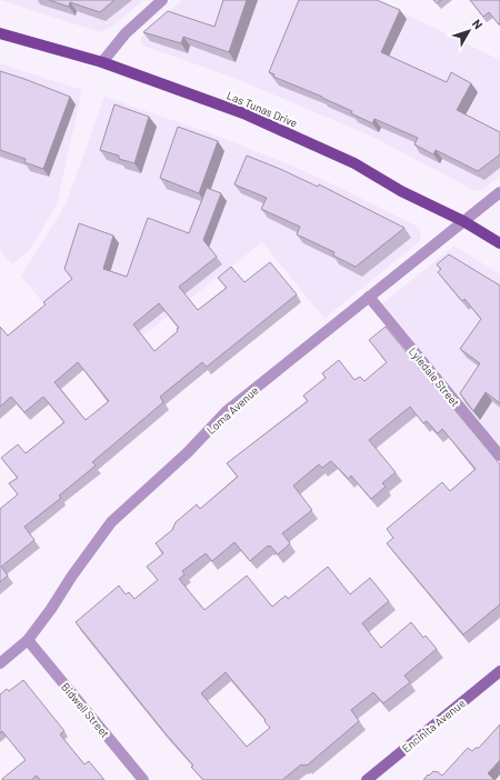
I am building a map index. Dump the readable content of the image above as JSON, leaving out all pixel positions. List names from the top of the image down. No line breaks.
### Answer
{"streets":{"main road":["Las Tunas Drive"],"street":["Lyledale Street","Loma Avenue","Bidwell Street","Encinita Avenue"]},"crossings":[["Las Tunas Drive","Loma Avenue"],["Lyledale Street","Loma Avenue"],["Loma Avenue","Bidwell Street"]],"north":"top right"}
